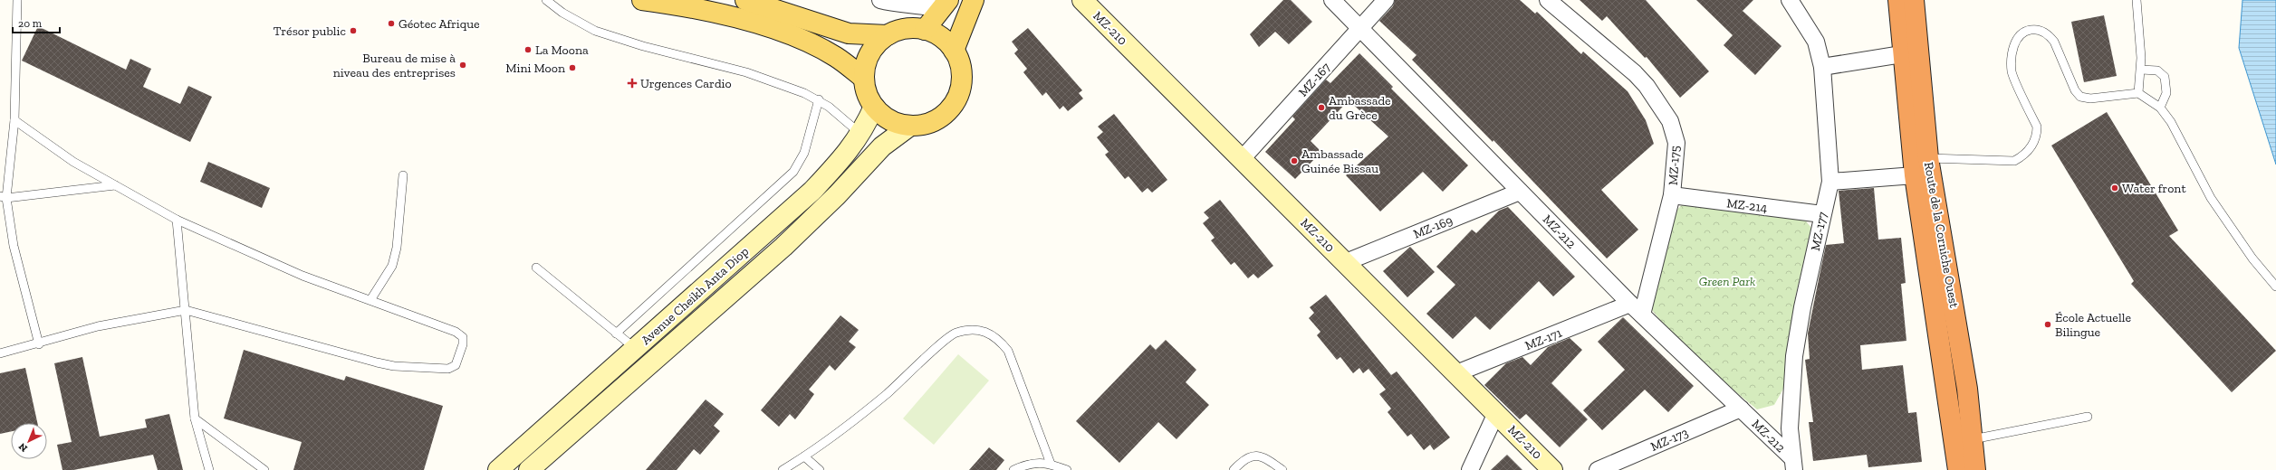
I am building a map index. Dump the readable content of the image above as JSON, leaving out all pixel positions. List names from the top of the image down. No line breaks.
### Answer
{"streets":{"highway":["Route de la Corniche Ouest"],"street":["MZ-210","MZ-167","MZ-175","MZ-214","MZ-169","MZ-212","MZ-177","Avenue Cheikh Anta Diop","MZ-171","MZ-173"]},"crossings":[["MZ-210","MZ-167"],["MZ-210","MZ-169"],["MZ-210","MZ-171"],["MZ-167","MZ-212"],["MZ-175","MZ-214"],["MZ-175","MZ-212"],["MZ-214","MZ-177"],["MZ-169","MZ-212"],["MZ-212","MZ-177"],["MZ-212","MZ-171"],["MZ-212","MZ-173"]],"parks":["Green Park"],"places":{"other":["Géotec Afrique","Trésor public","La Moona","Bureau de mise à niveau des entreprises","Mini Moon","Ambassade du Grèce","Ambassade Guinée Bissau","Water front","École Actuelle Bilingue"],"health":["Urgences Cardio"]},"scale_bar":"20 m","north":"bottom left"}
